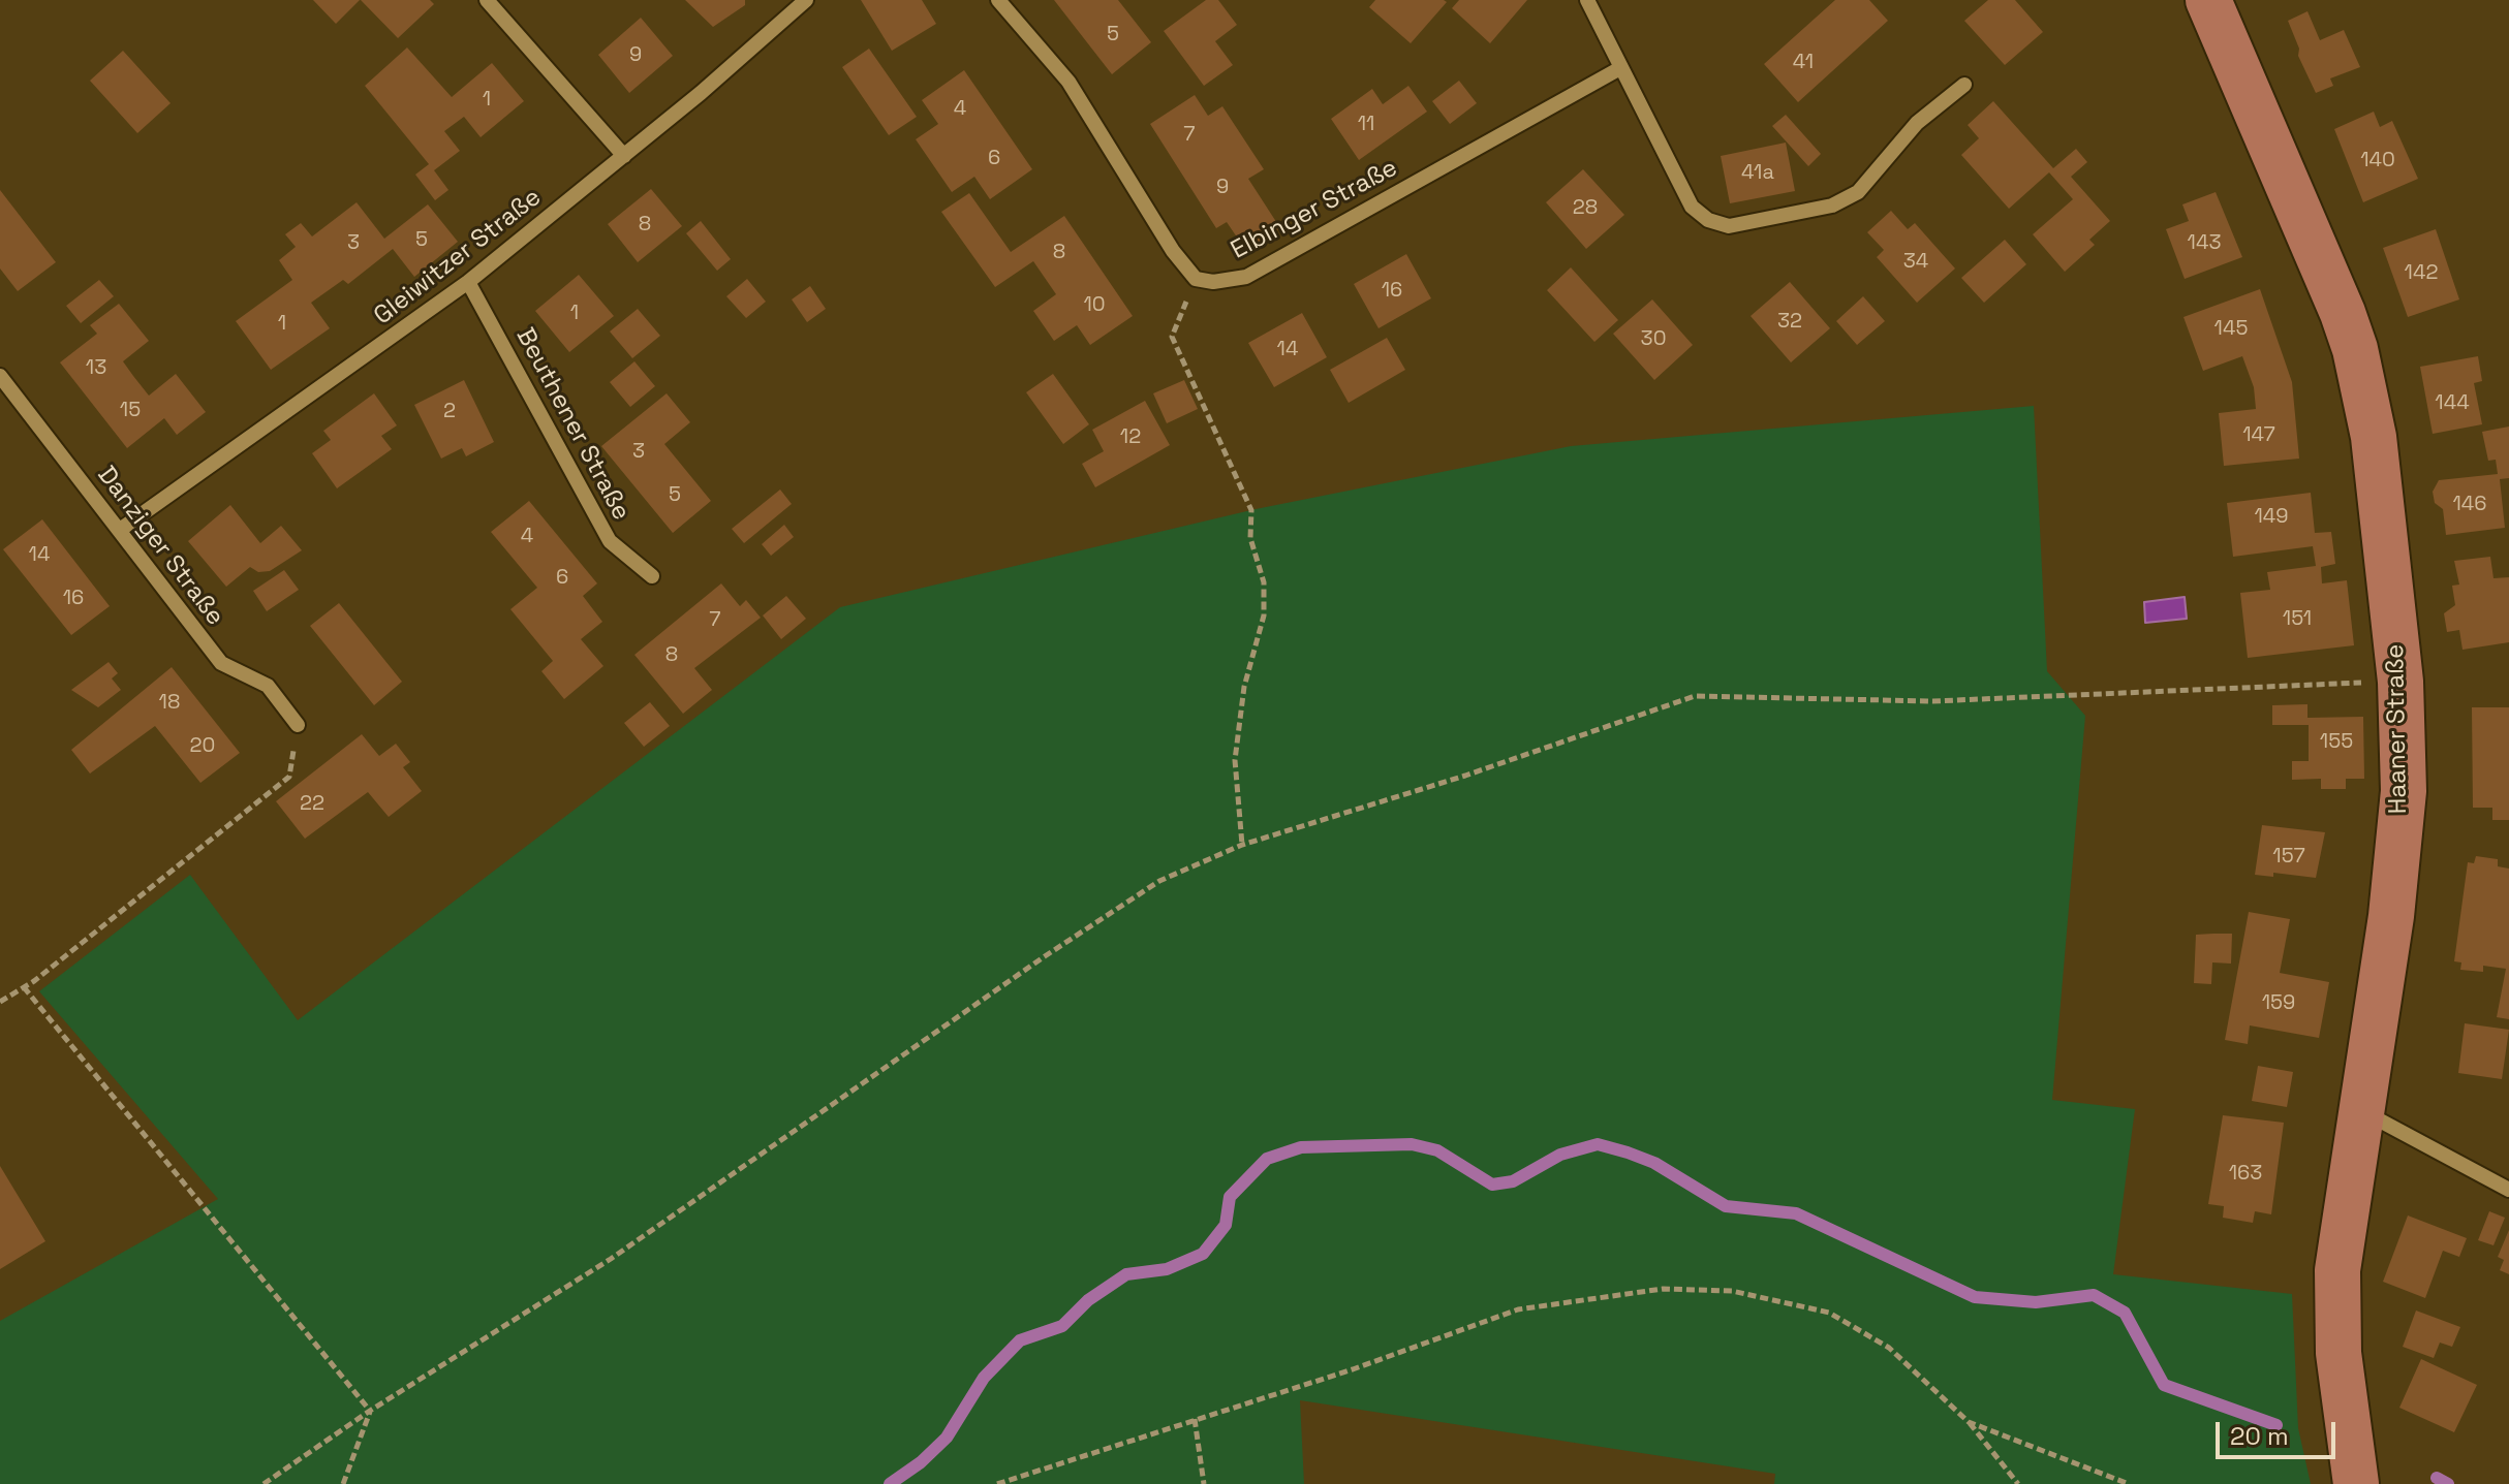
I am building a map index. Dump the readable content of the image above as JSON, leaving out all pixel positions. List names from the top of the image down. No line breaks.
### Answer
{"streets":{"main road":["Haaner Straße"],"street":["Elbinger Straße","Gleiwitzer Straße","Beuthener Straße","Danziger Straße"]},"crossings":[["Gleiwitzer Straße","Beuthener Straße"],["Gleiwitzer Straße","Danziger Straße"]],"house_numbers":["5","9","41","1","4","11","7","6","140","41a","9","28","8","5","3","143","8","34","142","16","10","1","32","1","145","30","14","13","144","15","2","147","12","3","5","146","149","4","14","6","16","151","7","8","18","155","20","22","157","159","163"],"scale_bar":"20 m"}
